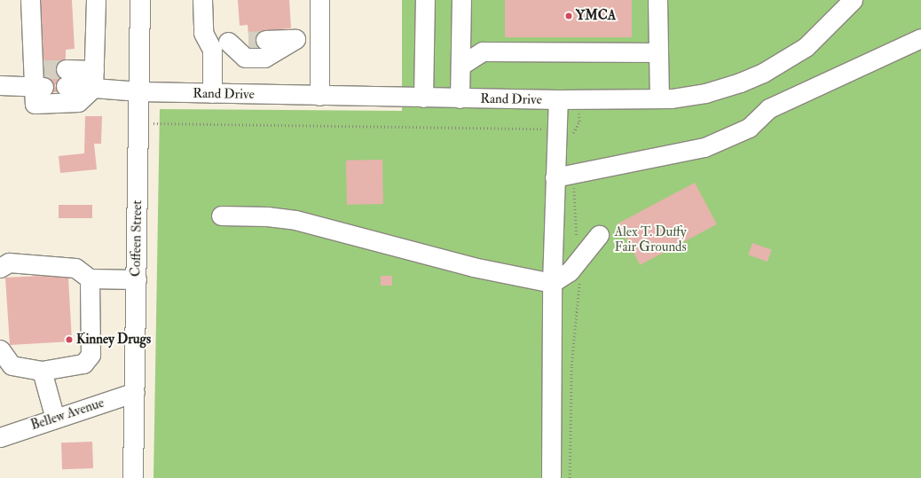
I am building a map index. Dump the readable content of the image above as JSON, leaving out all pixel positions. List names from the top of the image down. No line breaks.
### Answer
{"streets":{"main road":["Coffeen Street"],"street":["Rand Drive","Bellew Avenue"]},"crossings":[["Rand Drive","Coffeen Street"],["Coffeen Street","Bellew Avenue"]],"parks":["Alex T. Duffy Fair Grounds"],"places":["YMCA","Kinney Drugs"]}
